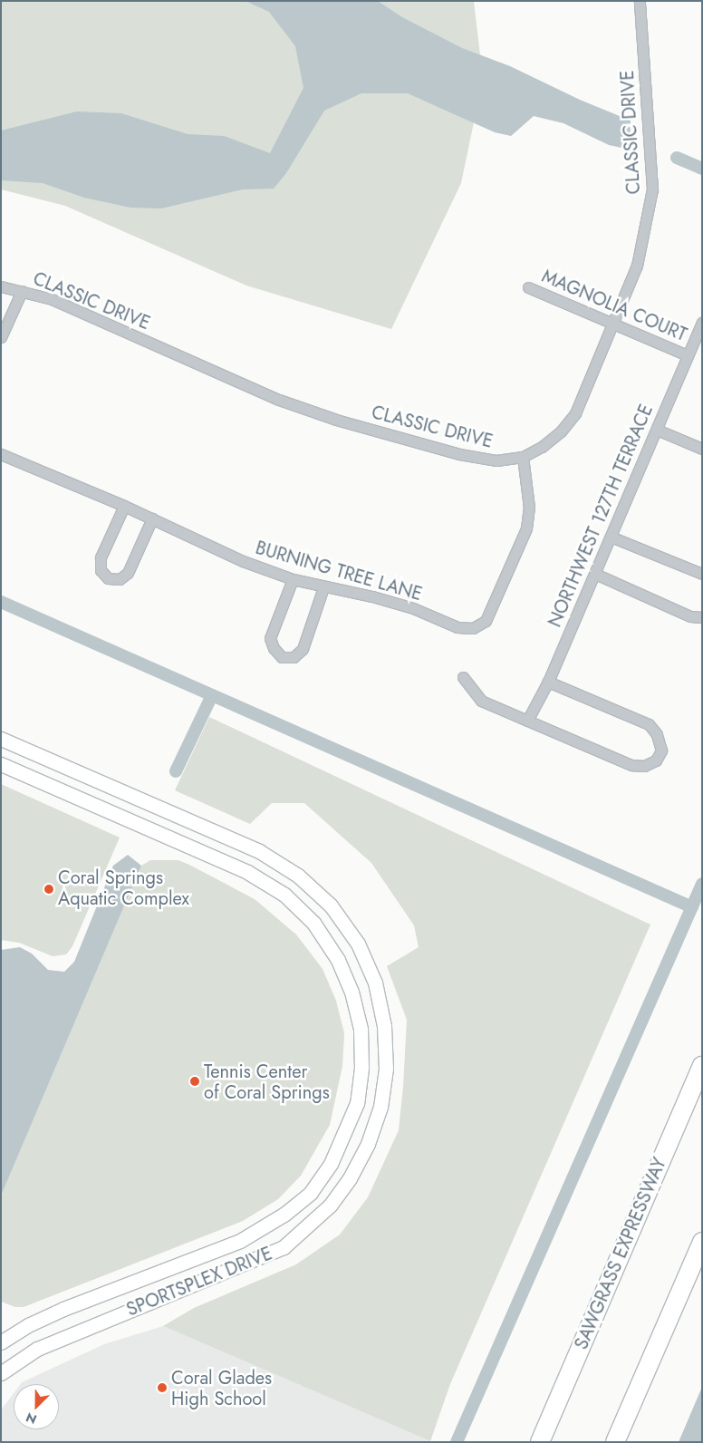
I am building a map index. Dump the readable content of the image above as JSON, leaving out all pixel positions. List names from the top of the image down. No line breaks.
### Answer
{"streets":{"highway":["SAWGRASS EXPRESSWAY"],"street":["CLASSIC DRIVE","MAGNOLIA COURT","NORTHWEST 127TH TERRACE","BURNING TREE LANE","SPORTSPLEX DRIVE"]},"crossings":[["CLASSIC DRIVE","MAGNOLIA COURT"],["CLASSIC DRIVE","BURNING TREE LANE"],["MAGNOLIA COURT","NORTHWEST 127TH TERRACE"]],"places":["Coral Springs Aquatic Complex","Tennis Center of Coral Springs","Coral Glades High School"],"north":"bottom left"}
